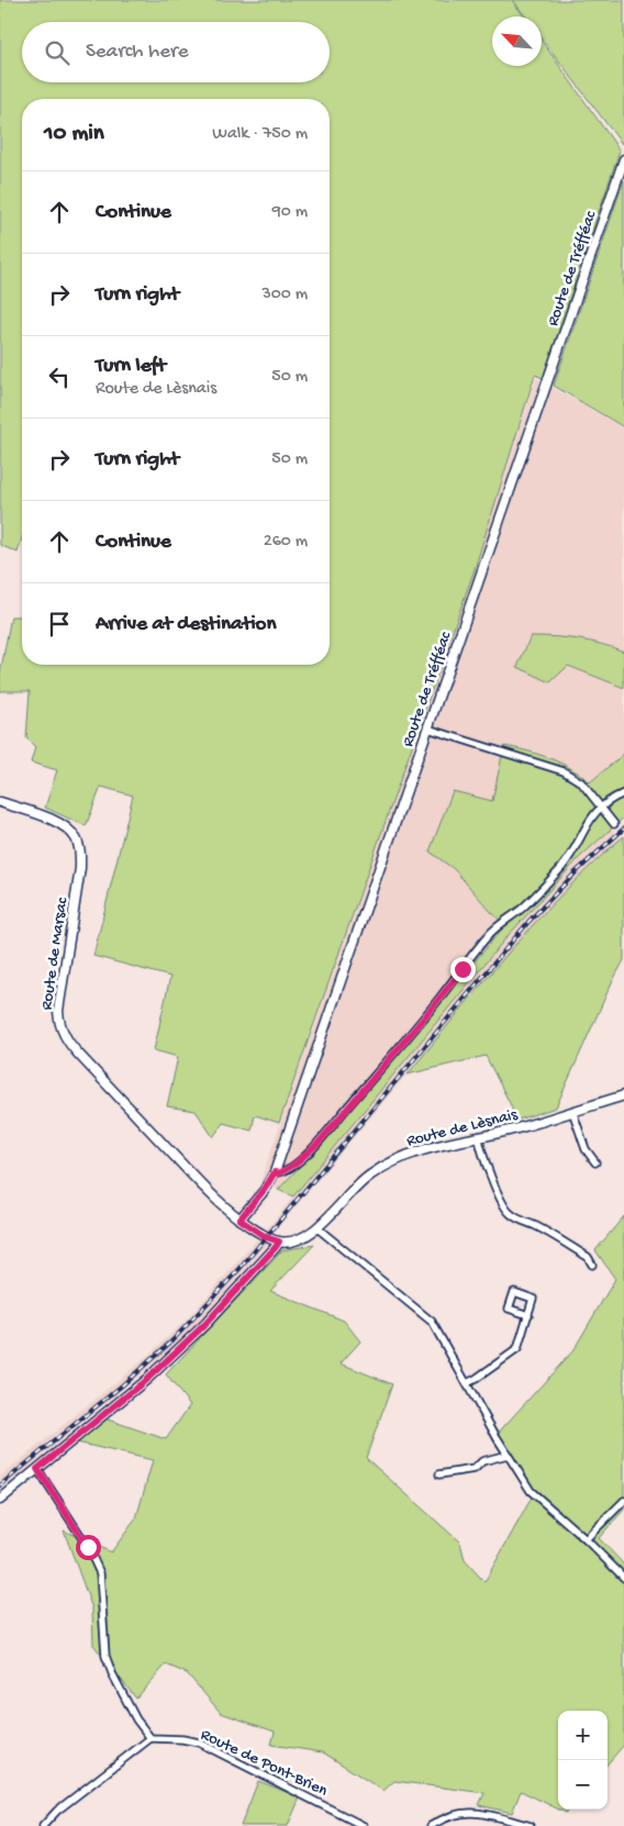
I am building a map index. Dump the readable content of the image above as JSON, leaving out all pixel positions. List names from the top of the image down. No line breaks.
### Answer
{"streets":{"street":["Route de Tréfféac","Route de Marsac","Route de Lèsnais","Route de Pont-Brien"]},"crossings":[["Route de Tréfféac","Route de Marsac"]],"north":"top left","page":{"search":"Search here","heading":["10 min","Walk · 750 m"],"list":[["Continue","90 m"],["Turn right","300 m"],["Turn left","Route de Lèsnais","50 m"],["Turn right","50 m"],["Continue","260 m"],"Arrive at destination"],"map_buttons":["+","−"]}}
